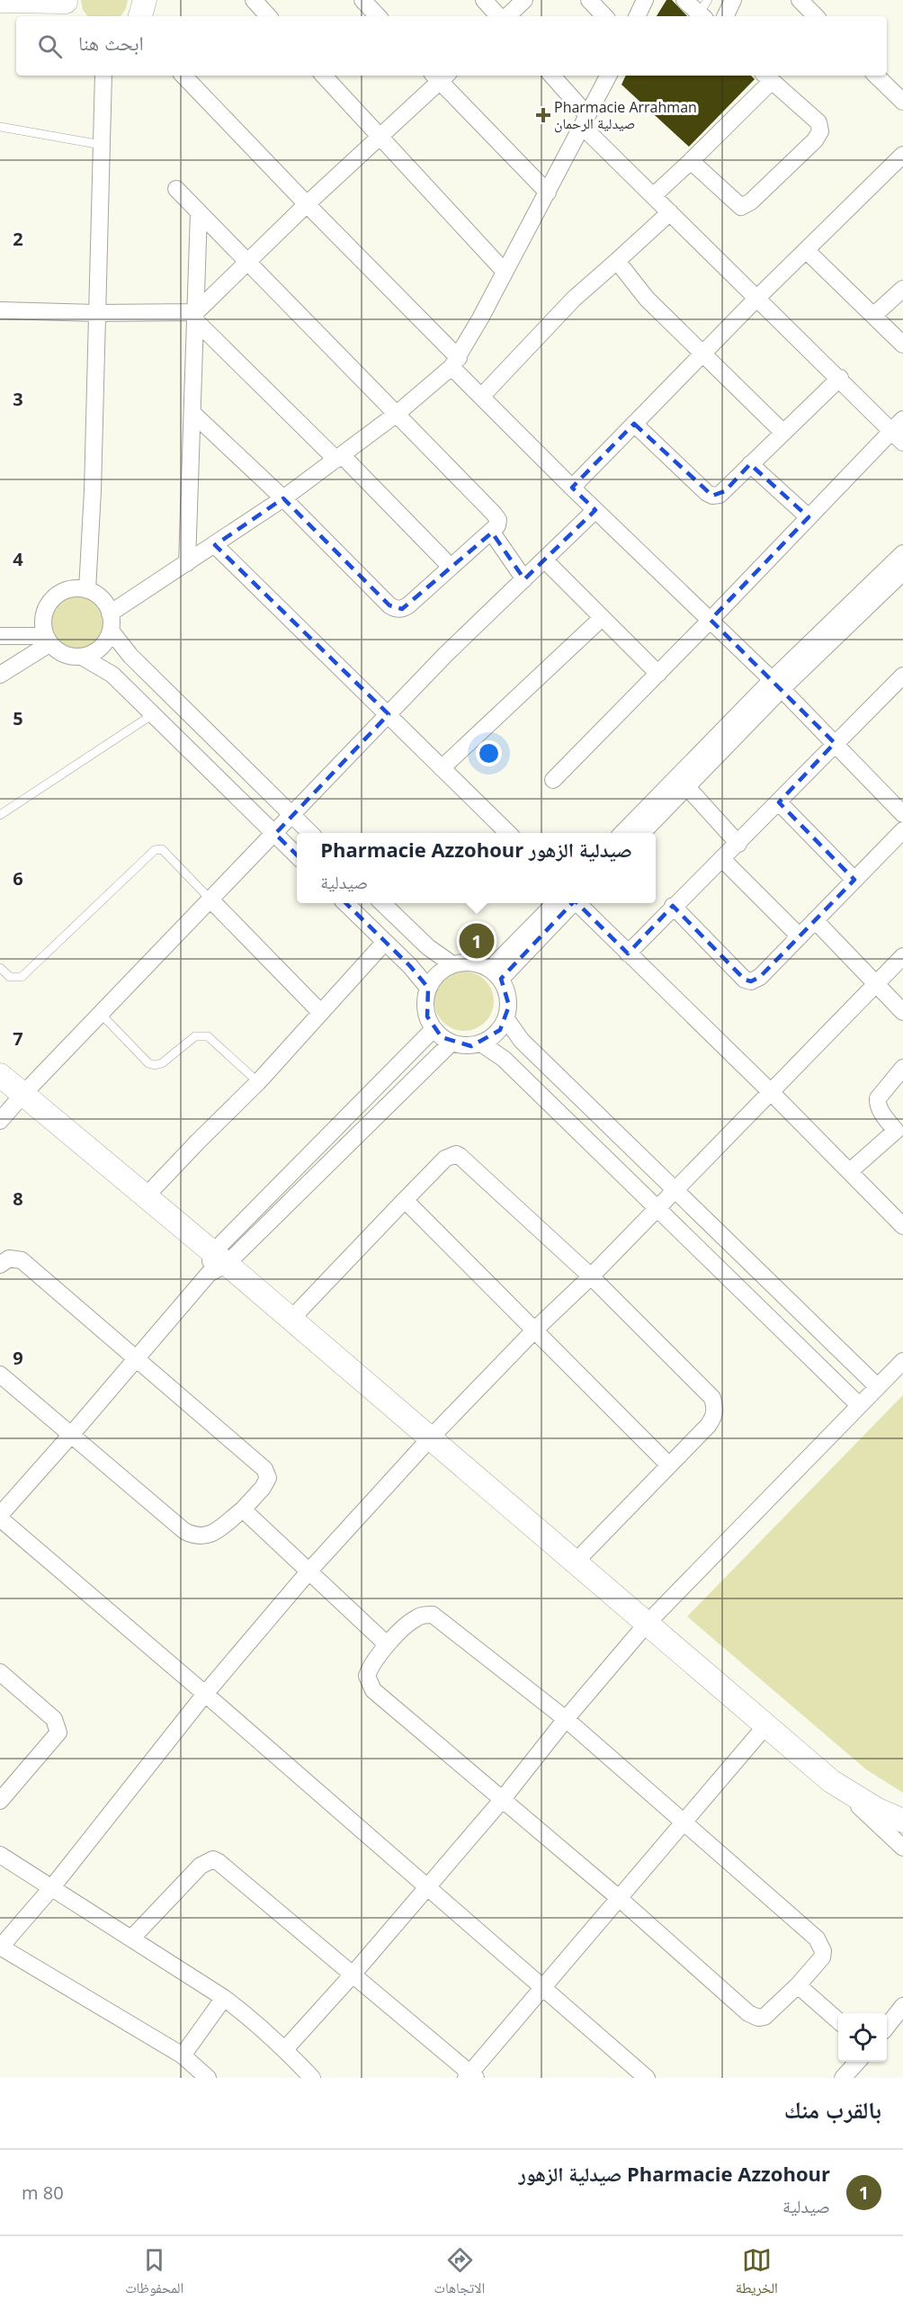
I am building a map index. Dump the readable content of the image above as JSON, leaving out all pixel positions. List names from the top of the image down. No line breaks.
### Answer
{"places":{"health":["Pharmacie Arrahman صيدلية الرحمان"]},"page":{"search":"ابحث هنا","popup":["Pharmacie Azzohour صيدلية الزهور","صيدلية"],"pins":"1","heading":"بالقرب منك","list":[{"mark":"1","name":"Pharmacie Azzohour صيدلية الزهور","note":"صيدلية","value":"80 m"}],"nav":["الخريطة","الاتجاهات","المحفوظات"]},"grid":{"rows":["2","3","4","5","6","7","8","9"]}}
